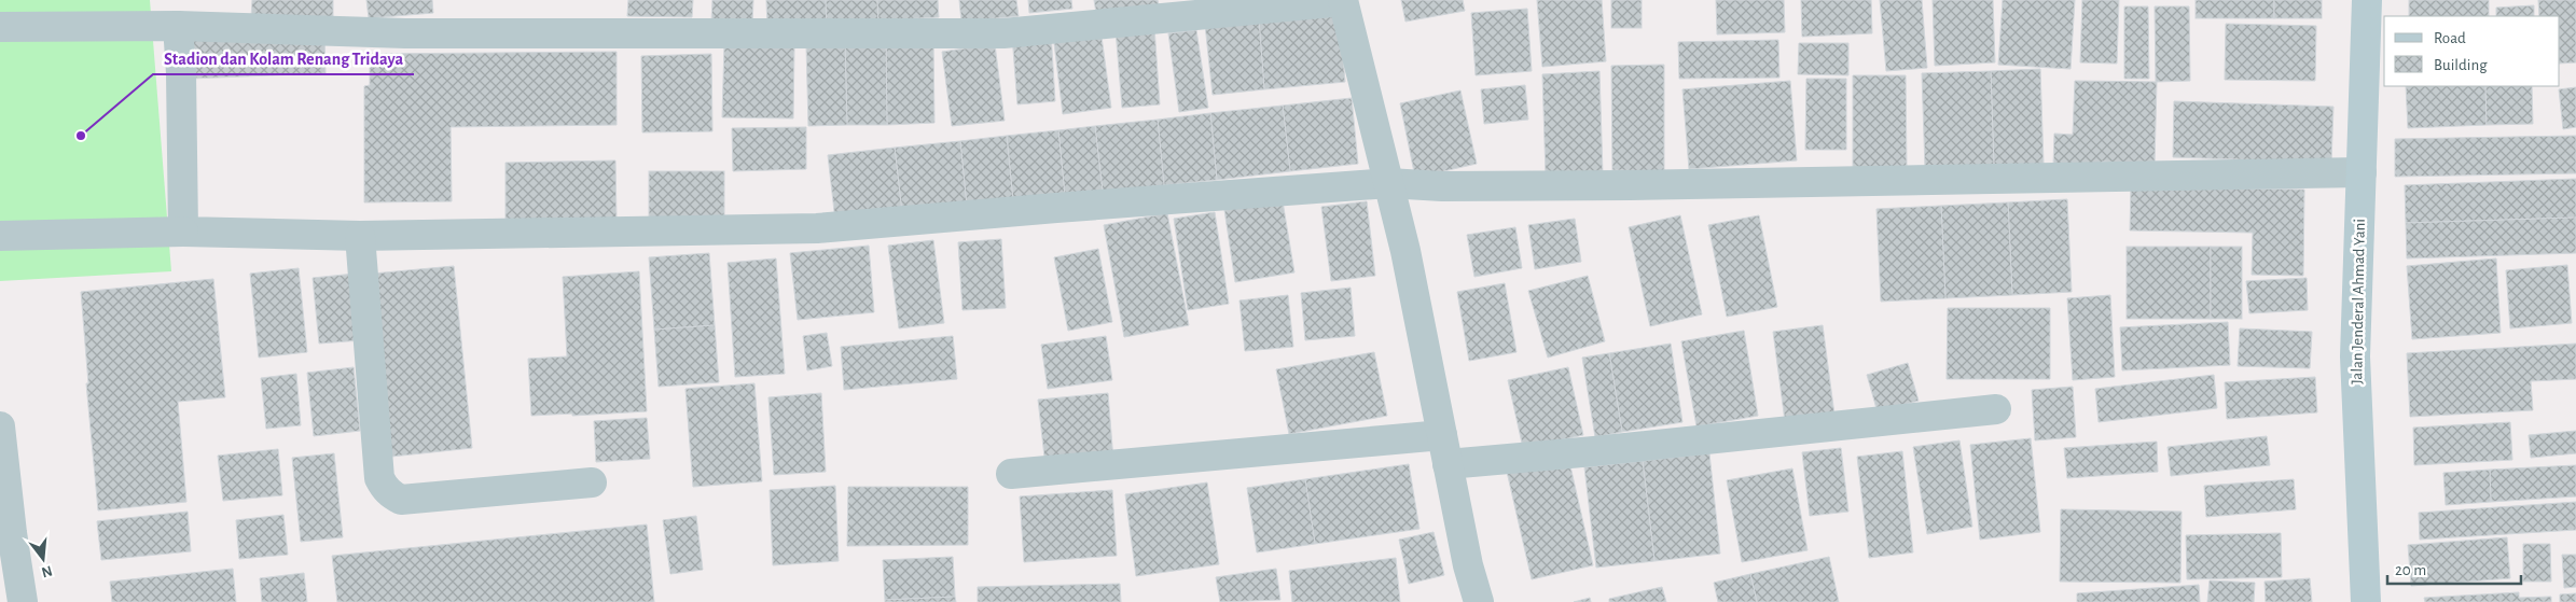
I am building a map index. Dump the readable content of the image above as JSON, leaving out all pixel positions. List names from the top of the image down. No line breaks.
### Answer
{"streets":{"main road":["Jalan Jenderal Ahmad Yani"]},"places":["Stadion dan Kolam Renang Tridaya"],"legend":["Road","Building"],"scale_bar":"20 m","north":"bottom"}
